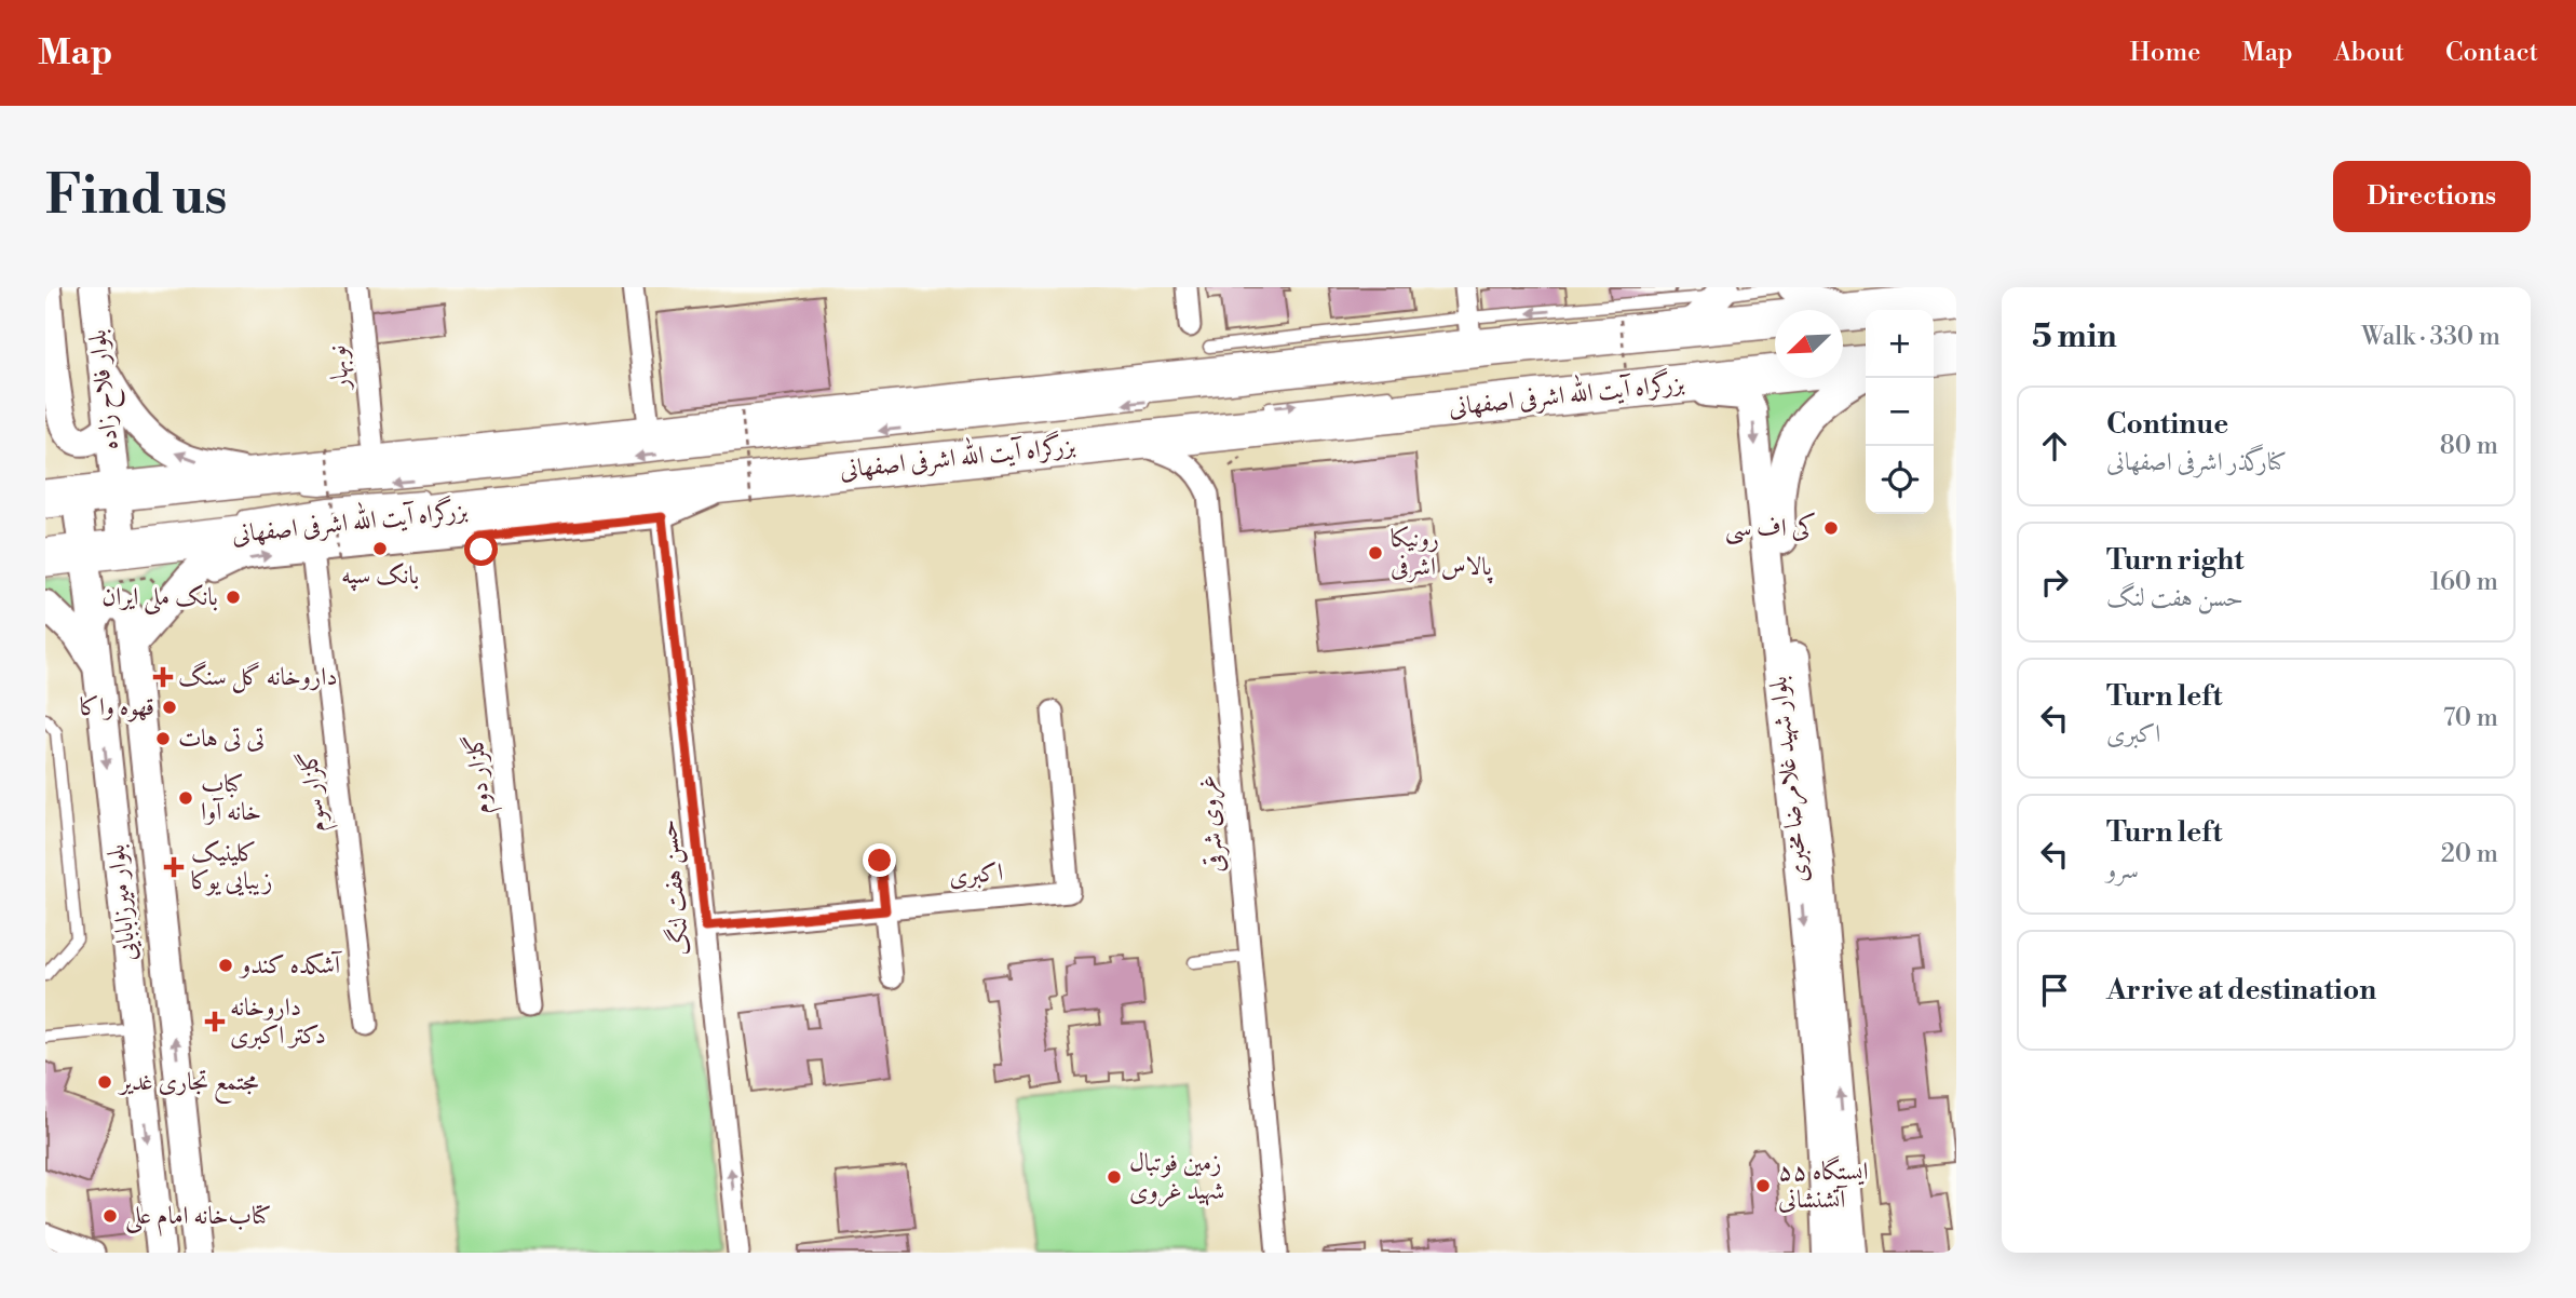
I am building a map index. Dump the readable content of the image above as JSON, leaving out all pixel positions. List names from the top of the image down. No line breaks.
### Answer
{"streets":{"highway":["بزرگراه آیت الله اشرفی اصفهانی"],"main road":["بلوار فلاح زاده","بلوار شهید غلامرضا مخبری","بلوار میرزابابایی"],"street":["نوبهار","گلزار دوم","گلزار سوم","غروی شرقی","اکبری","حسن هفت لنگ"]},"crossings":[["بلوار فلاح زاده","بزرگراه آیت الله اشرفی اصفهانی"],["بزرگراه آیت الله اشرفی اصفهانی","بلوار شهید غلامرضا مخبری"],["بزرگراه آیت الله اشرفی اصفهانی","غروی شرقی"],["بزرگراه آیت الله اشرفی اصفهانی","بلوار میرزابابایی"],["اکبری","حسن هفت لنگ"]],"one_way":["حسن هفت لنگ"],"places":{"other":["کی اف سی","بانک سپه","رونیکا پالاس اشرفی","بانک ملی ایران","قهوه واکا","تی تی هات","کباب خانه آوا","آشکده کندو","مجتمع تجاری غدیر","زمین فوتبال شهید غروی","ایستگاه ۵۵ آتشنشانی","کتاب‌خانه امام علی"],"health":["داروخانه گل سنگ","کلینیک زیبایی یوکا","داروخانه دکتر اکبری"]},"north":"bottom left","page":{"header":"Map","nav":["Home","Map","About","Contact"],"buttons":"Directions","title":"Find us","heading":["5 min","Walk · 330 m"],"map_buttons":["+","−"],"list":[["Continue","کنارگذر اشرفی اصفهانی","80 m"],["Turn right","حسن هفت لنگ","160 m"],["Turn left","اکبری","70 m"],["Turn left","سرو","20 m"],"Arrive at destination"]}}
